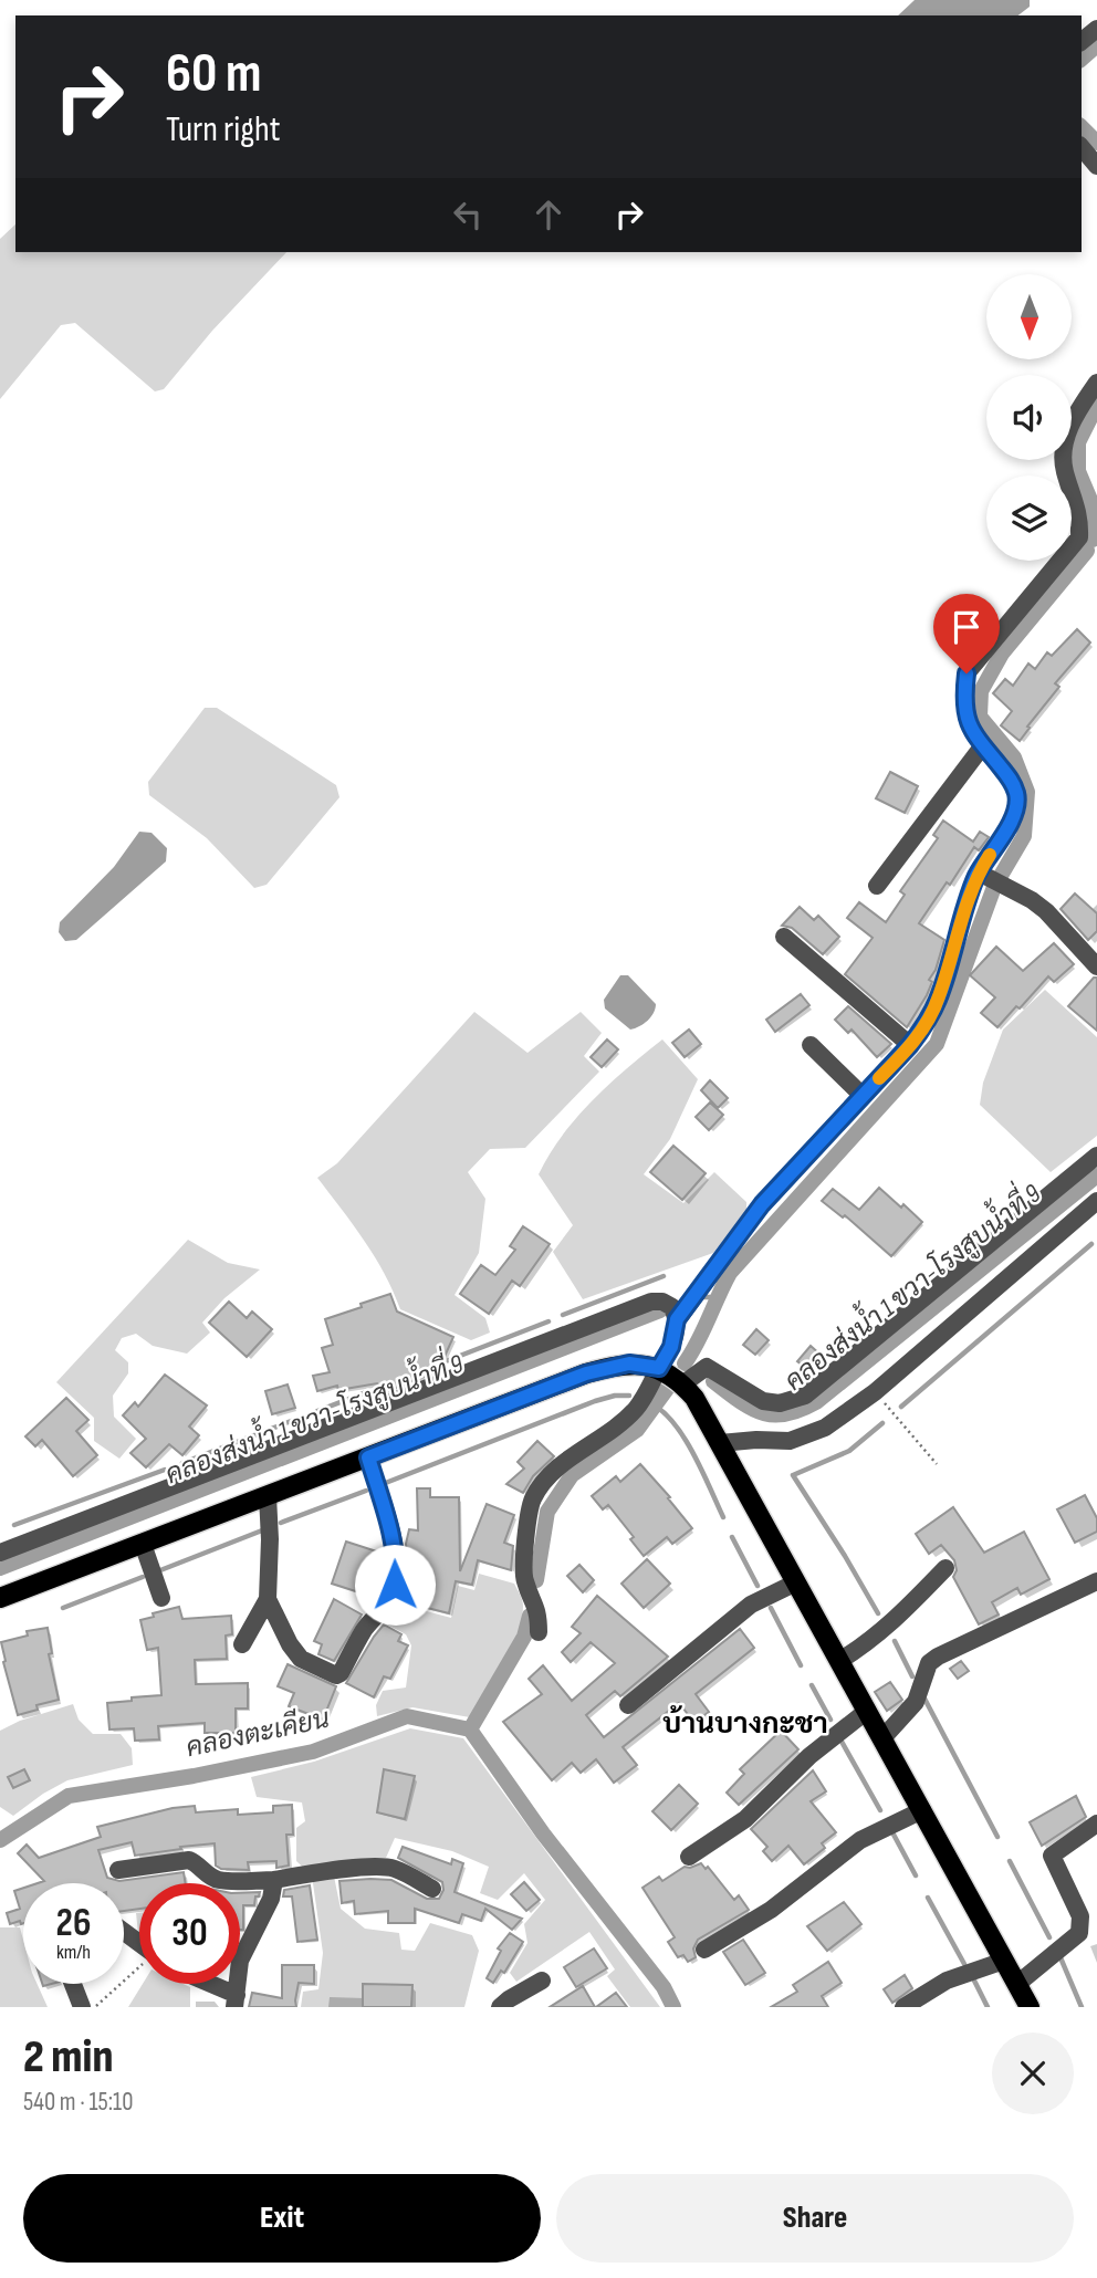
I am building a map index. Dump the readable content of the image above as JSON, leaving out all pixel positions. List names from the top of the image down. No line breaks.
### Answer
{"districts":["บ้านบางกะชา"],"water":["คลองส่งน้ำ 1 ขวา-โรงสูบน้ำที่ 9","คลองตะเคียน"],"north":"bottom","page":{"turn":["60 m","Turn right"],"speed":"26 km/h","limit":"30","heading":["2 min","540 m · 15:10"],"buttons":["Exit","Share"]}}
